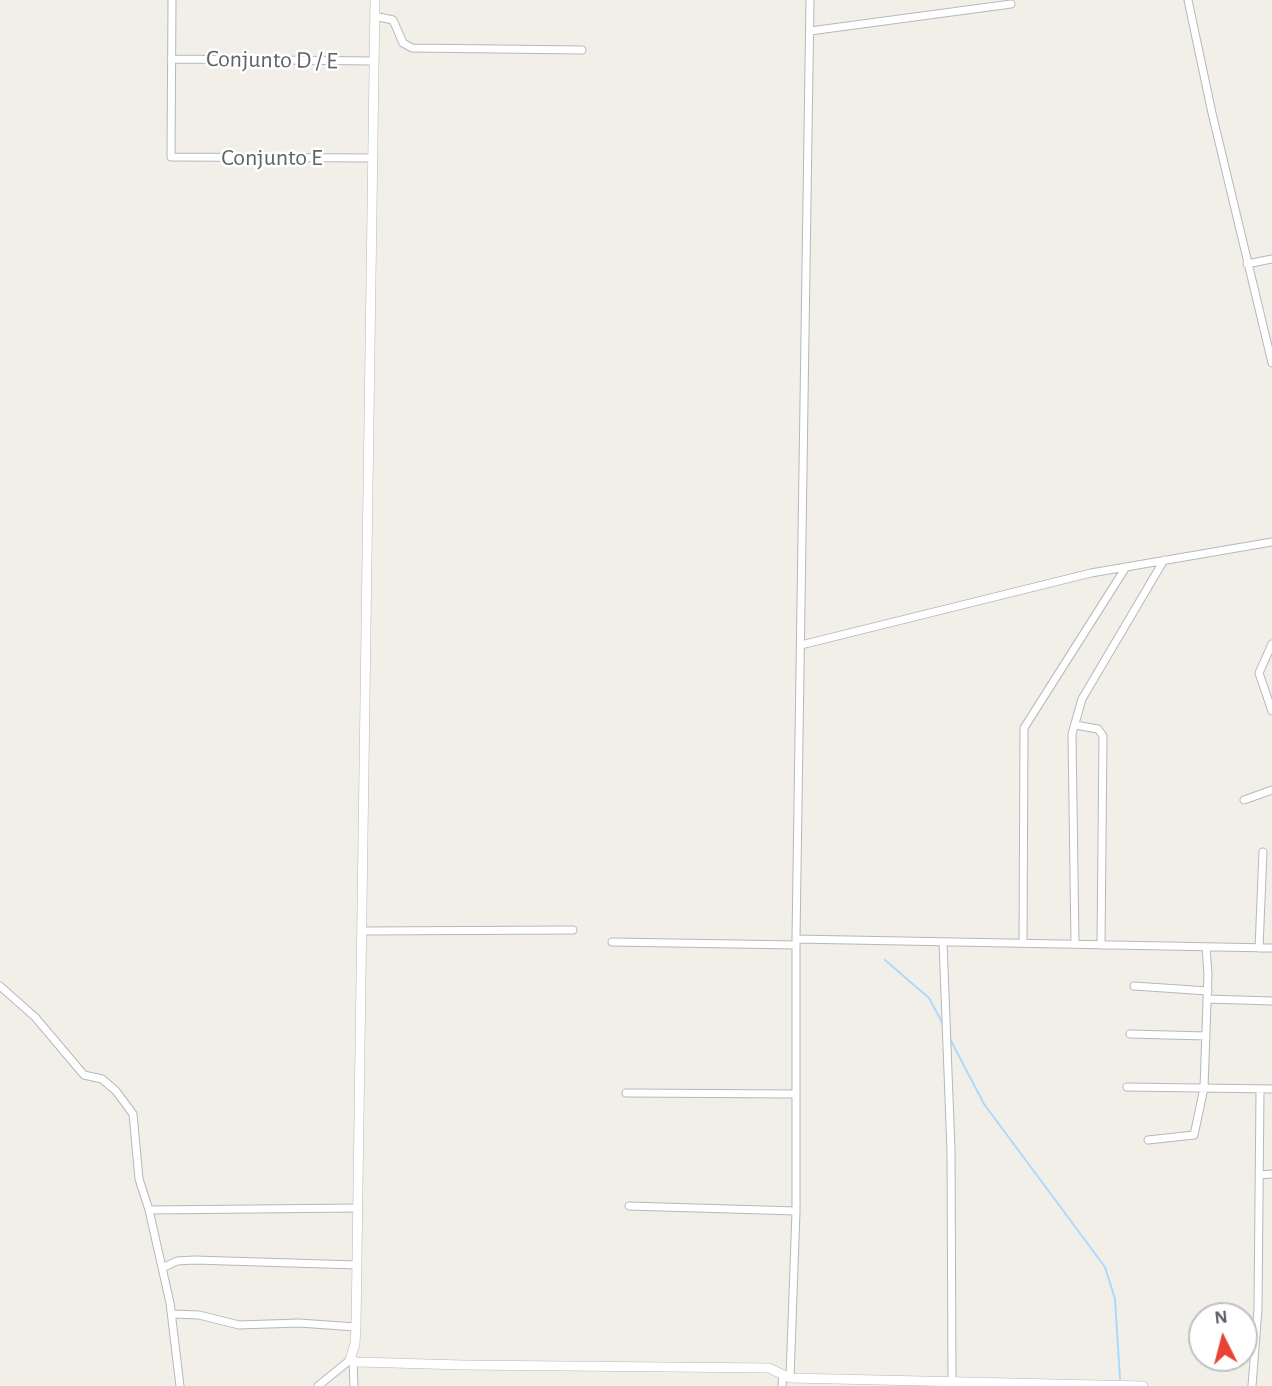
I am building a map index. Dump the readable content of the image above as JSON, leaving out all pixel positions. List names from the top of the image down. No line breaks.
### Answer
{"streets":{"street":["Conjunto D / E","Conjunto E"]},"crossings":[["Conjunto D / E","Conjunto E"]],"north":"top"}
